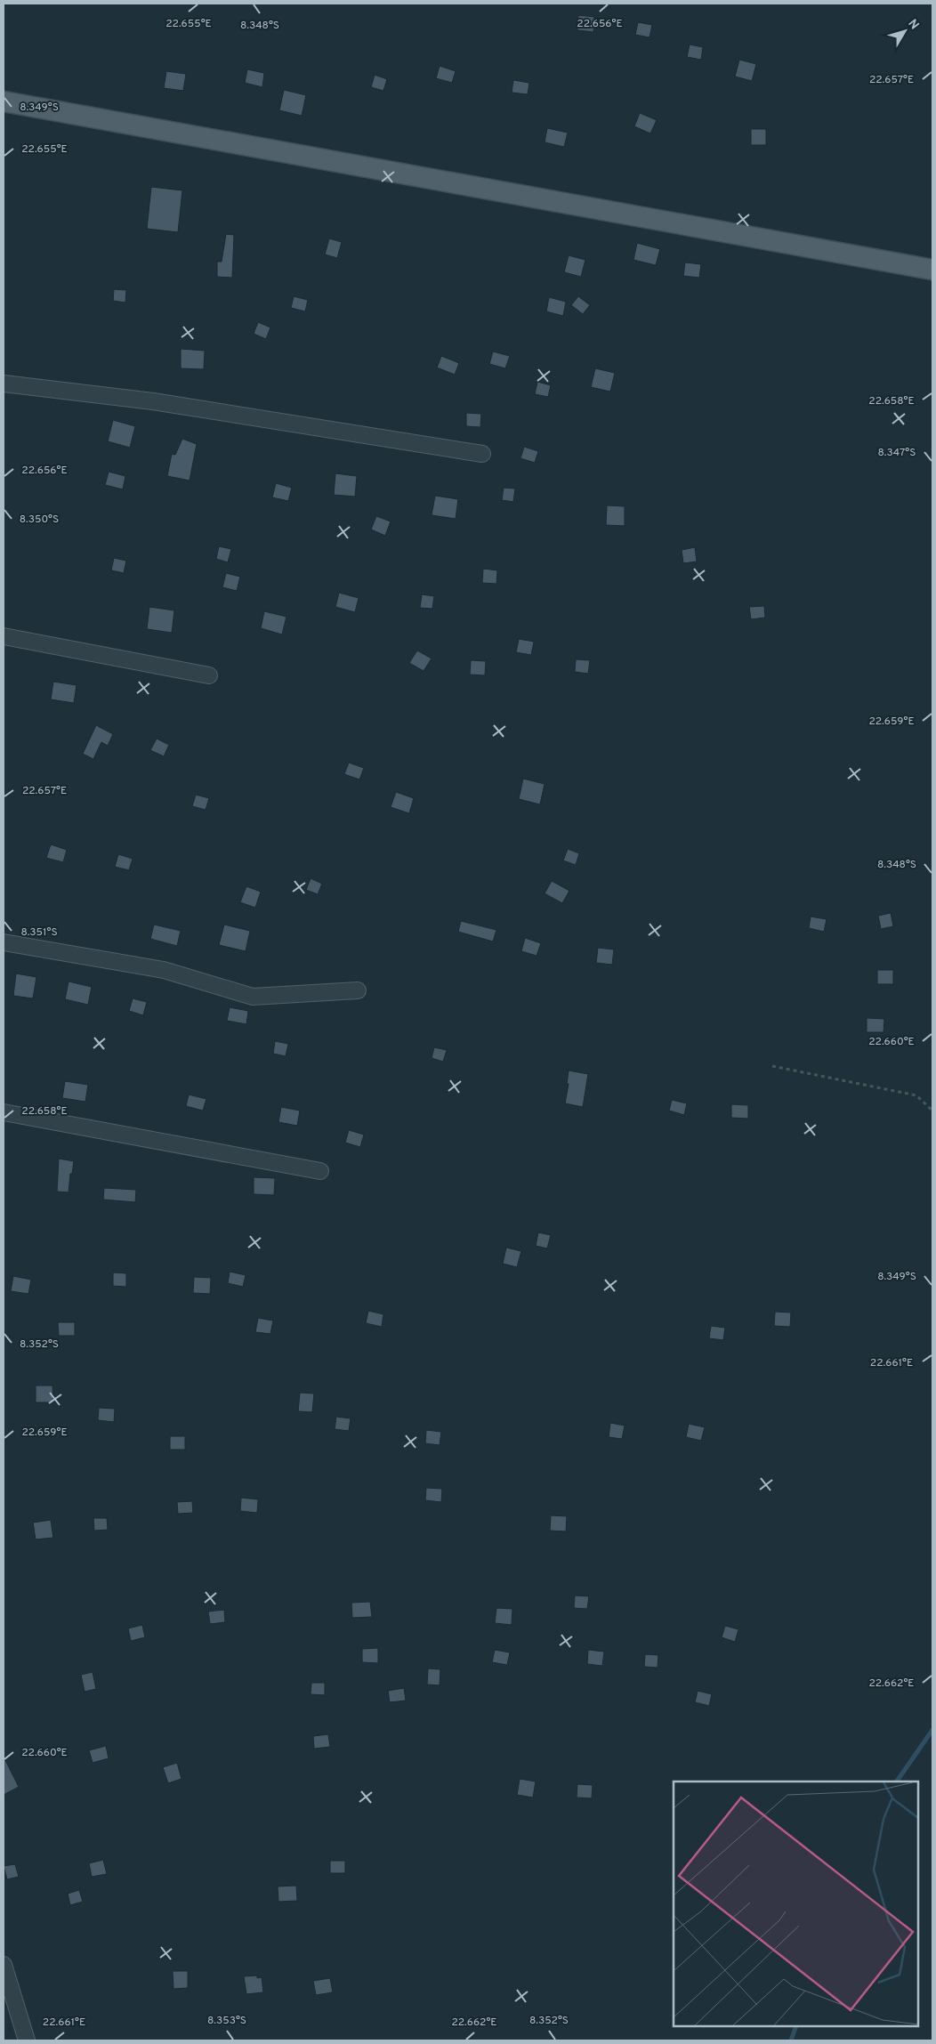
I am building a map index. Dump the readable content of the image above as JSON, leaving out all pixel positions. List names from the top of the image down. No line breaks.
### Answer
{"north":"top right","coordinates":["22.655°E","22.656°E","8.348°S","22.657°E","8.349°S","22.658°E","8.347°S","8.350°S","22.659°E","8.351°S","22.660°E","8.352°S","22.661°E","22.662°E","8.353°S"]}
